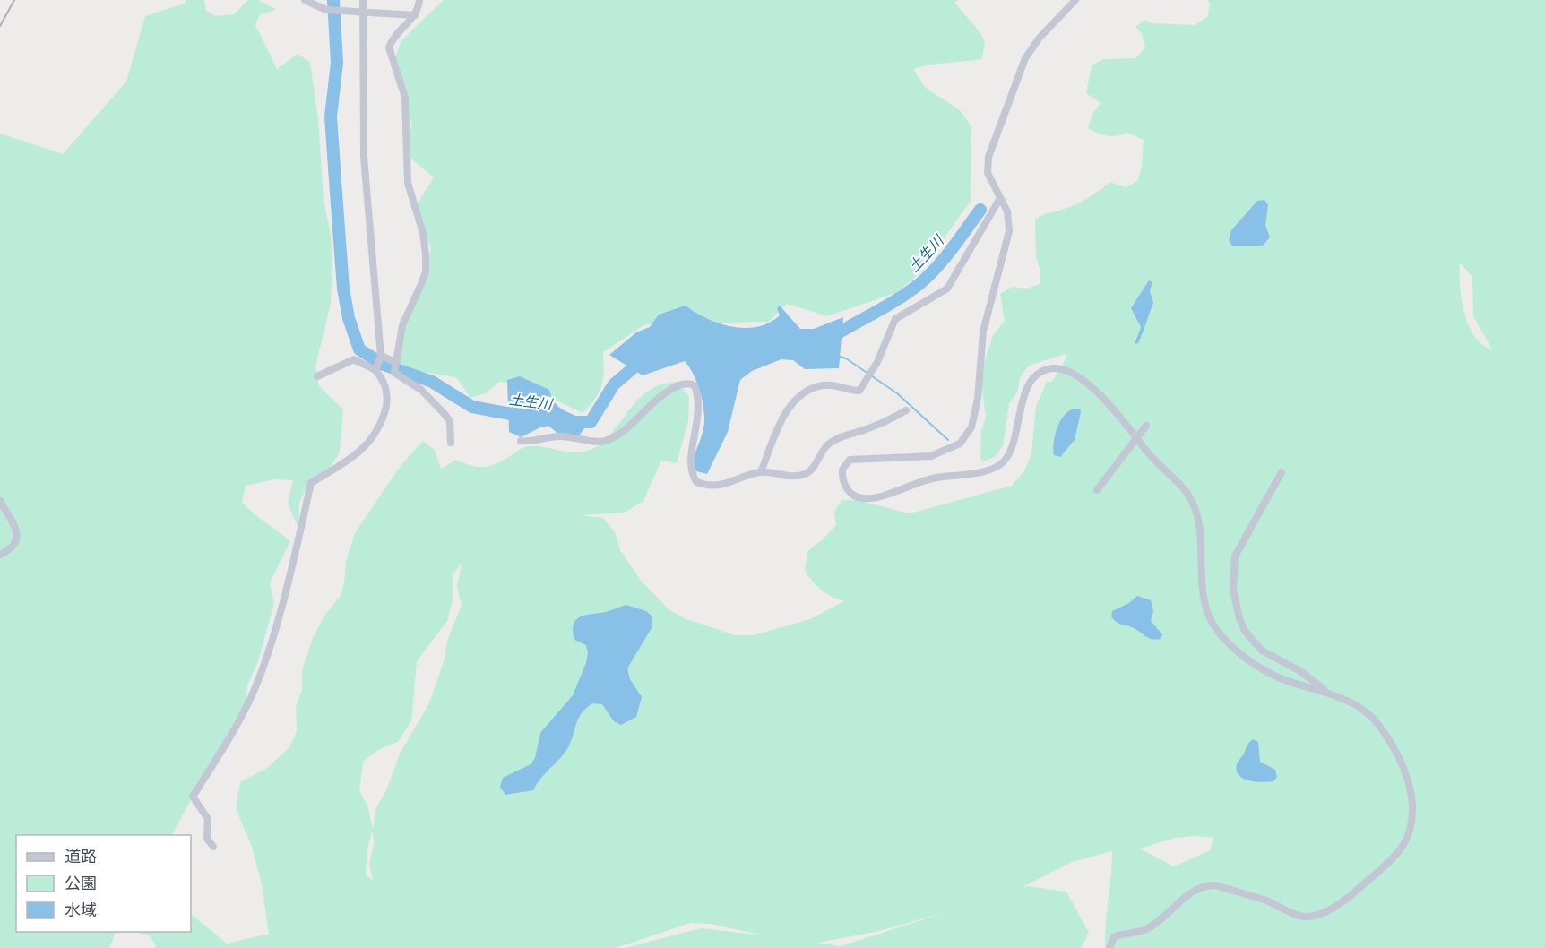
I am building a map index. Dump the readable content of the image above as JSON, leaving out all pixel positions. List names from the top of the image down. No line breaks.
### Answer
{"water":["土生川"],"legend":["道路","公園","水域"]}
